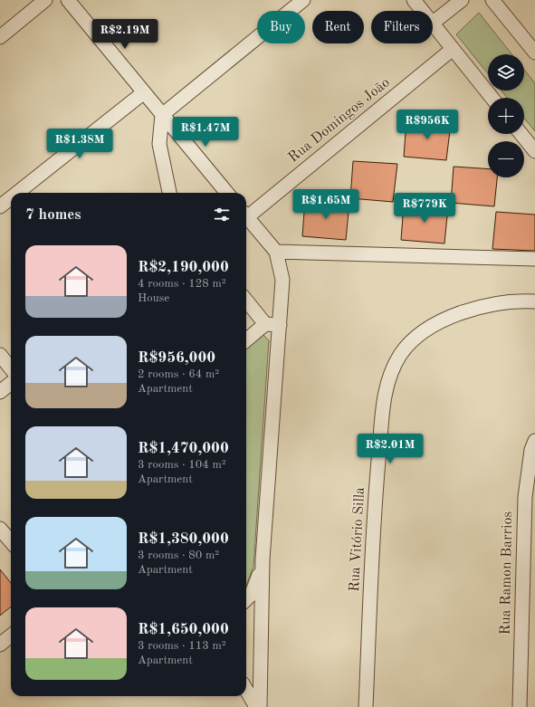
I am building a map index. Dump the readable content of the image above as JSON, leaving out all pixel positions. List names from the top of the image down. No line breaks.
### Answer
{"streets":{"street":["Rua Domingos João","Rua Vitório Silla","Rua Ramon Barrios"]},"page":{"chip":["Buy","Rent","Filters"],"price":["R$2.19M","R$956K","R$1.47M","R$1.38M","R$1.65M","R$779K","R$2.01M"],"map_buttons":["+","−"],"heading":"7 homes","list":[{"name":"R$2,190,000","note":"4 rooms · 128 m² · House"},{"name":"R$956,000","note":"2 rooms · 64 m² · Apartment"},{"name":"R$1,470,000","note":"3 rooms · 104 m² · Apartment"},{"name":"R$1,380,000","note":"3 rooms · 80 m² · Apartment"},{"name":"R$1,650,000","note":"3 rooms · 113 m² · Apartment"}]}}
